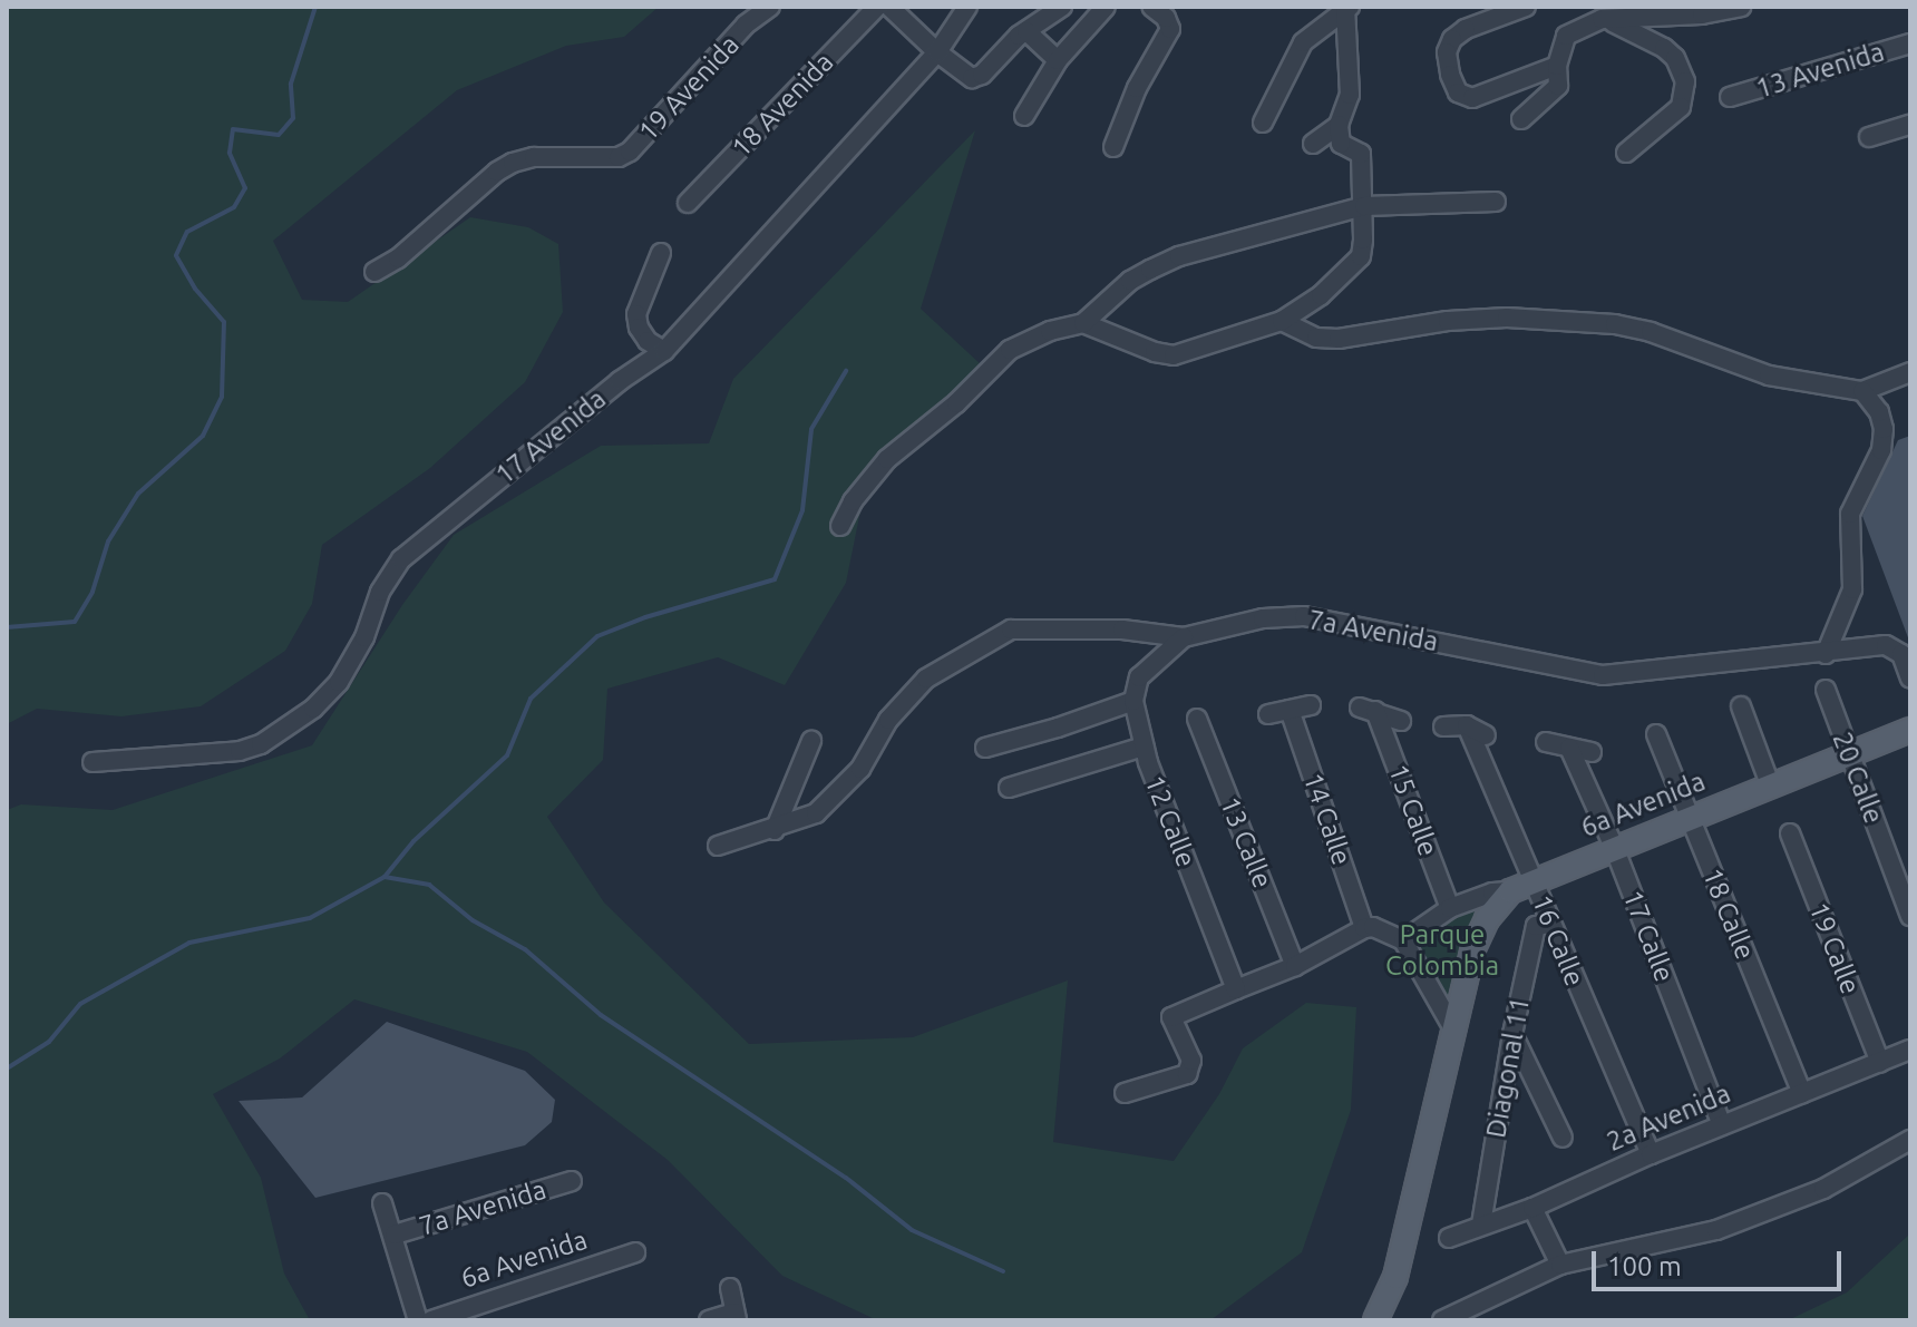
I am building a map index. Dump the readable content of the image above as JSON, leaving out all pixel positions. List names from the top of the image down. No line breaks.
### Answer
{"streets":{"main road":["6a Avenida"],"street":["13 Avenida","19 Avenida","18 Avenida","17 Avenida","7a Avenida","20 Calle","15 Calle","14 Calle","12 Calle","13 Calle","18 Calle","17 Calle","16 Calle","19 Calle","Diagonal 11","2a Avenida"]},"crossings":[["20 Calle","6a Avenida"],["6a Avenida","15 Calle"],["6a Avenida","18 Calle"],["6a Avenida","17 Calle"],["6a Avenida","16 Calle"],["18 Calle","2a Avenida"],["17 Calle","2a Avenida"],["16 Calle","Diagonal 11"],["16 Calle","2a Avenida"],["19 Calle","2a Avenida"],["Diagonal 11","2a Avenida"]],"parks":["Parque Colombia"],"scale_bar":"100 m"}
